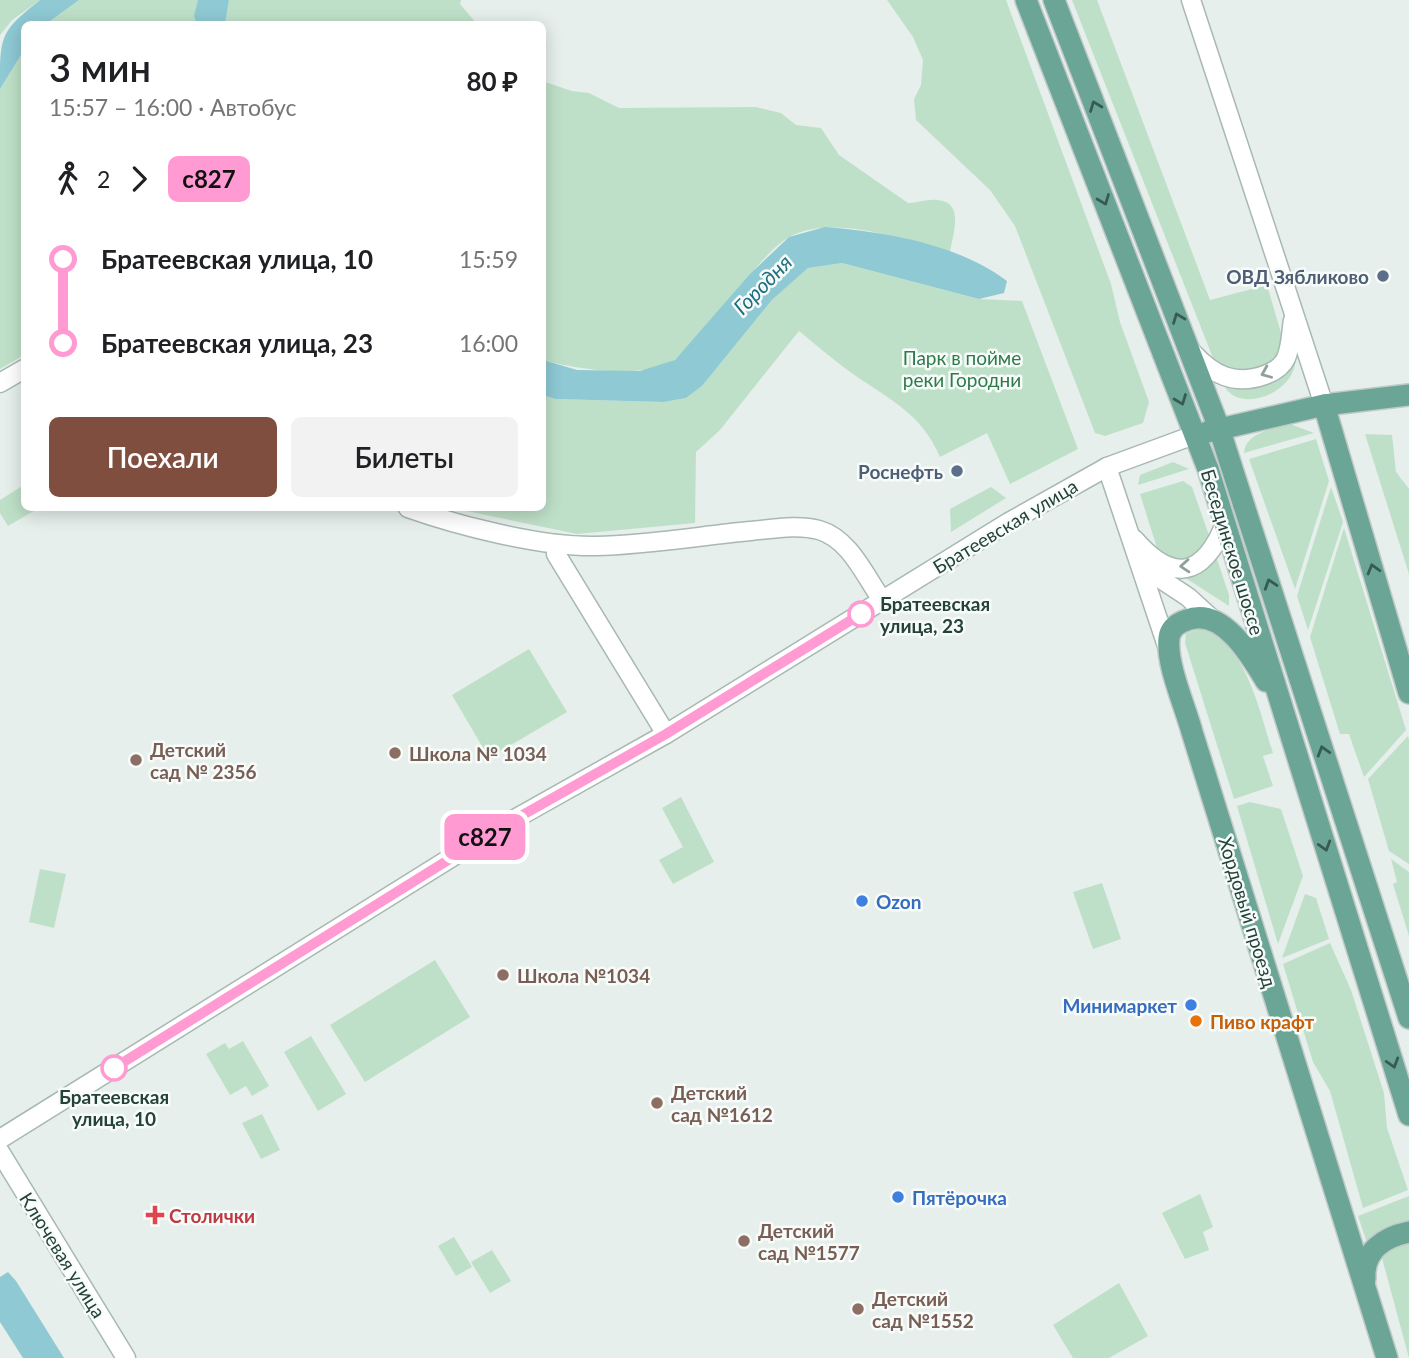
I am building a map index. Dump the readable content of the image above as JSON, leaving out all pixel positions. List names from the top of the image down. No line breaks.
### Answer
{"streets":{"main road":["Бесединское шоссе","Хордовый проезд"],"street":["Братеевская улица","Ключевая улица"]},"crossings":[["Братеевская улица","Бесединское шоссе"],["Братеевская улица","Хордовый проезд"]],"water":["Городня"],"parks":["Парк в пойме реки Городни"],"places":{"other":["ОВД Зябликово","Роснефть","Братеевская улица, 23","Школа № 1034","Детский сад № 2356","Ozon","Школа №1034","Минимаркет","Пиво крафт","Братеевская улица, 10","Детский сад №1612","Пятёрочка","Детский сад №1577","Детский сад №1552"],"health":["Столички"]},"lines":["bus line с827"],"page":{"on_map":"с827","heading":["3 мин","15:57 – 16:00 · Автобус","80 ₽"],"legs":["2","с827"],"list":[{"name":"Братеевская улица, 10","value":"15:59"},{"name":"Братеевская улица, 23","value":"16:00"}],"buttons":["Поехали","Билеты"]}}
